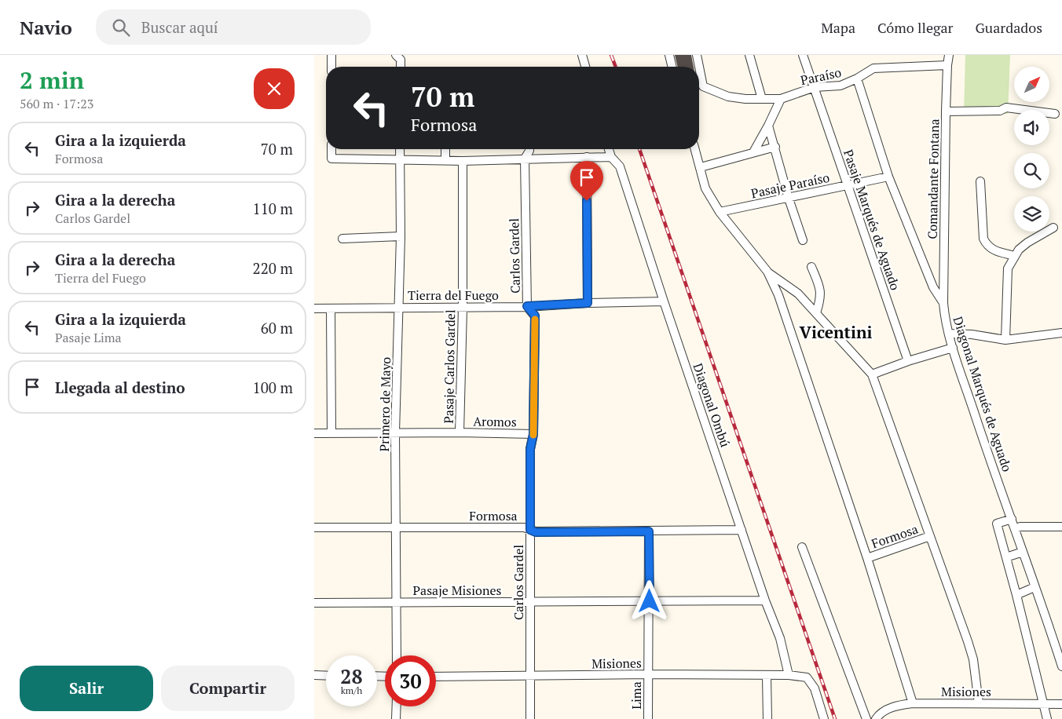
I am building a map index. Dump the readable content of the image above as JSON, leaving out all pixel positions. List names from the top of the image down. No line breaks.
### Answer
{"streets":{"street":["Paraíso","Comandante Fontana","Pasaje Paraíso","Pasaje Marqués de Aguado","Carlos Gardel","Tierra del Fuego","Pasaje Carlos Gardel","Diagonal Marqués de Aguado","Primero de Mayo","Diagonal Ombú","Aromos","Formosa","Pasaje Misiones","Misiones","Lima"]},"crossings":[["Paraíso","Comandante Fontana"],["Paraíso","Pasaje Marqués de Aguado"],["Paraíso","Diagonal Marqués de Aguado"],["Comandante Fontana","Diagonal Marqués de Aguado"],["Pasaje Paraíso","Pasaje Marqués de Aguado"],["Pasaje Paraíso","Diagonal Marqués de Aguado"],["Carlos Gardel","Tierra del Fuego"],["Carlos Gardel","Aromos"],["Carlos Gardel","Formosa"],["Carlos Gardel","Pasaje Misiones"],["Carlos Gardel","Misiones"],["Tierra del Fuego","Pasaje Carlos Gardel"],["Tierra del Fuego","Primero de Mayo"],["Tierra del Fuego","Diagonal Ombú"],["Pasaje Carlos Gardel","Aromos"],["Primero de Mayo","Aromos"],["Primero de Mayo","Formosa"],["Primero de Mayo","Pasaje Misiones"],["Diagonal Ombú","Formosa"],["Diagonal Ombú","Pasaje Misiones"],["Diagonal Ombú","Misiones"],["Formosa","Lima"],["Pasaje Misiones","Lima"],["Misiones","Lima"]],"districts":["Vicentini"],"north":"top right","page":{"header":"Navio","search":"Buscar aquí","nav":["Mapa","Cómo llegar","Guardados"],"heading":["2 min","560 m · 17:23"],"turn":["70 m","Formosa"],"list":[{"name":"Gira a la izquierda","note":"Formosa","value":"70 m"},{"name":"Gira a la derecha","note":"Carlos Gardel","value":"110 m"},{"name":"Gira a la derecha","note":"Tierra del Fuego","value":"220 m"},{"name":"Gira a la izquierda","note":"Pasaje Lima","value":"60 m"},{"name":"Llegada al destino","value":"100 m"}],"speed":"28 km/h","limit":"30","buttons":["Salir","Compartir"]}}
